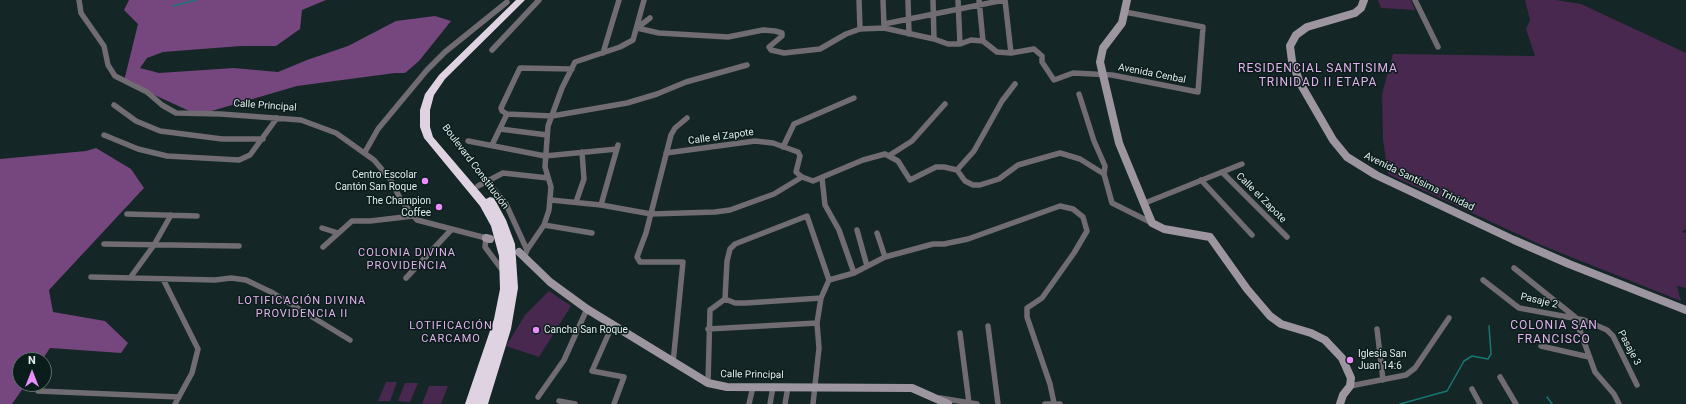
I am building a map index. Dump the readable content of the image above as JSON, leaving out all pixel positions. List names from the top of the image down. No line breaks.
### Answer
{"streets":{"highway":["Boulevard Constitución"],"street":["Avenida Cenbal","Calle Principal","Calle el Zapote","Avenida Santísima Trinidad","Pasaje 2","Pasaje 3"]},"crossings":[["Calle Principal","Boulevard Constitución"],["Pasaje 2","Pasaje 3"]],"districts":["RESIDENCIAL SANTISIMA TRINIDAD II ETAPA","COLONIA DIVINA PROVIDENCIA","LOTIFICACIÓN DIVINA PROVIDENCIA II","LOTIFICACIÓN CARCAMO","COLONIA SAN FRANCISCO"],"places":["Centro Escolar Cantón San Roque","The Champion Coffee","Cancha San Roque","Iglesia San Juan 14:6"],"north":"top"}
